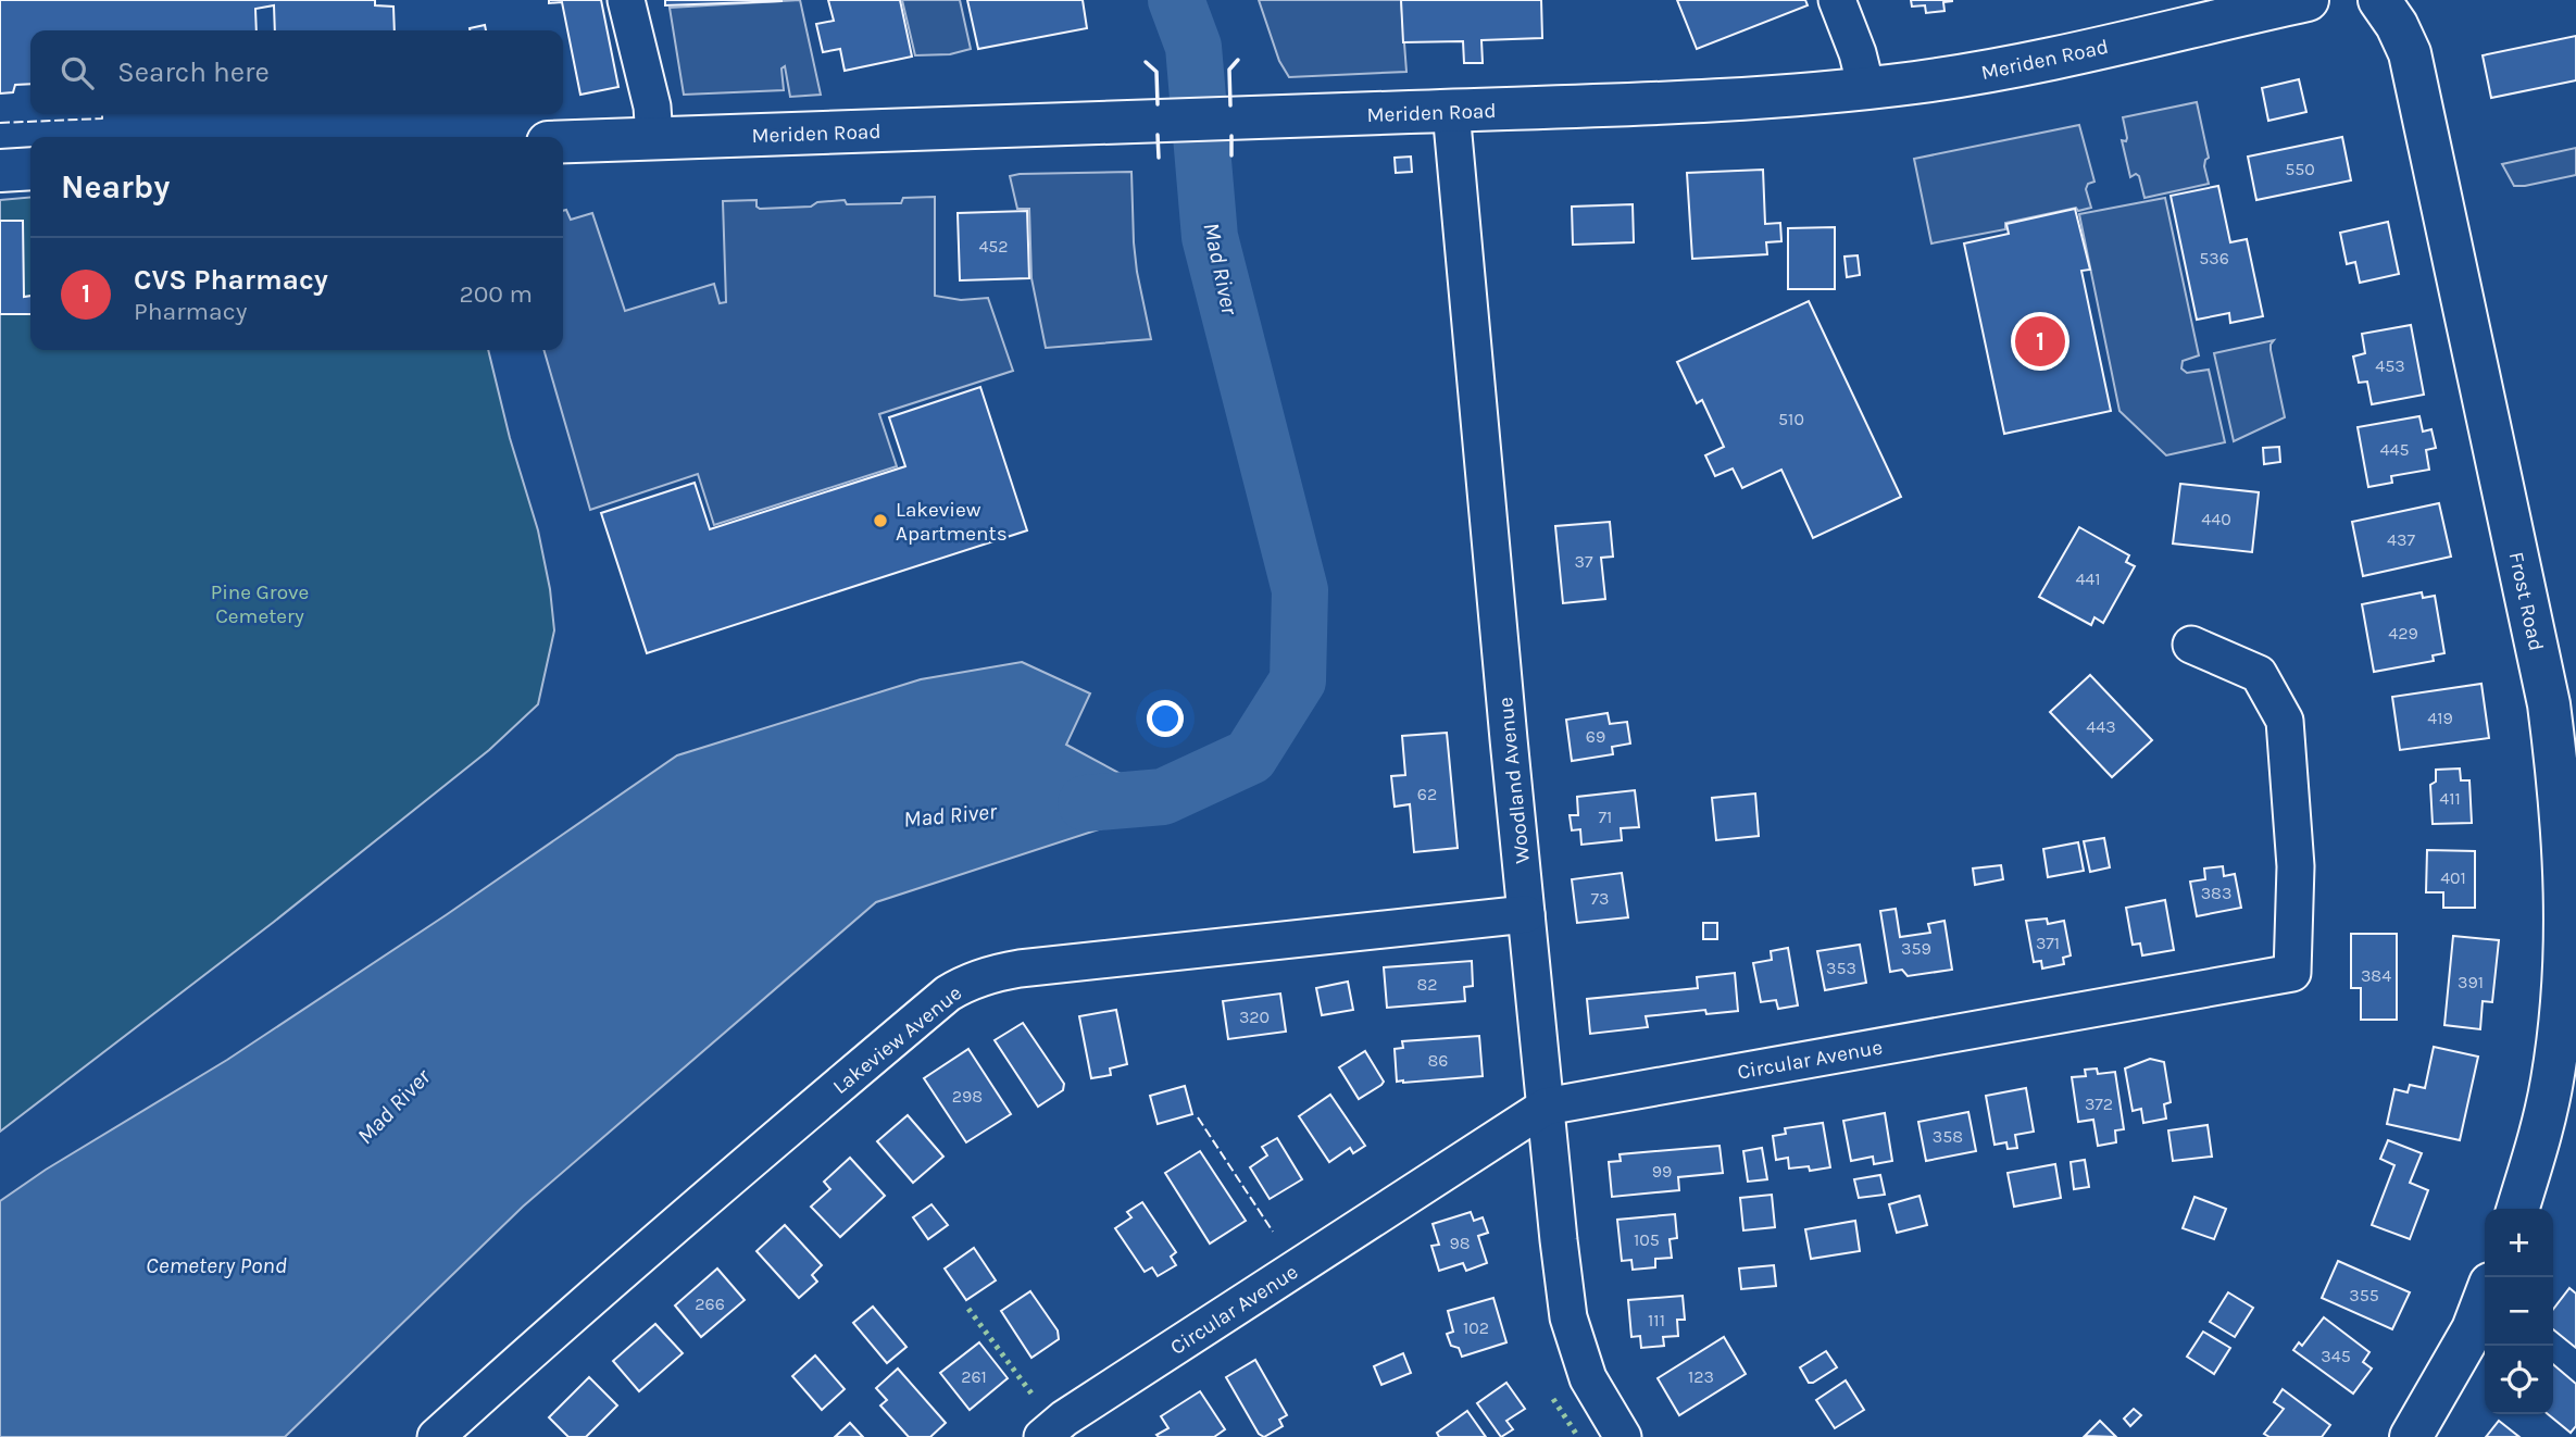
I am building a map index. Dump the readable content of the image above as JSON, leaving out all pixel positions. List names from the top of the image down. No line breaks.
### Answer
{"streets":{"main road":["Meriden Road","Frost Road"],"street":["Woodland Avenue","Lakeview Avenue","Circular Avenue"]},"crossings":[["Meriden Road","Woodland Avenue"],["Woodland Avenue","Lakeview Avenue"],["Woodland Avenue","Circular Avenue"]],"water":["Mad River","Cemetery Pond"],"parks":["Pine Grove Cemetery"],"places":["Lakeview Apartments"],"house_numbers":["550","452","536","453","510","445","440","437","37","441","429","419","443","69","62","411","71","401","383","73","371","359","353","384","391","82","320","86","298","372","358","99","105","98","355","266","111","102","345","261","123"],"page":{"search":"Search here","heading":"Nearby","list":[{"mark":"1","name":"CVS Pharmacy","note":"Pharmacy","value":"200 m"}],"pins":"1","map_buttons":["+","−"]}}
